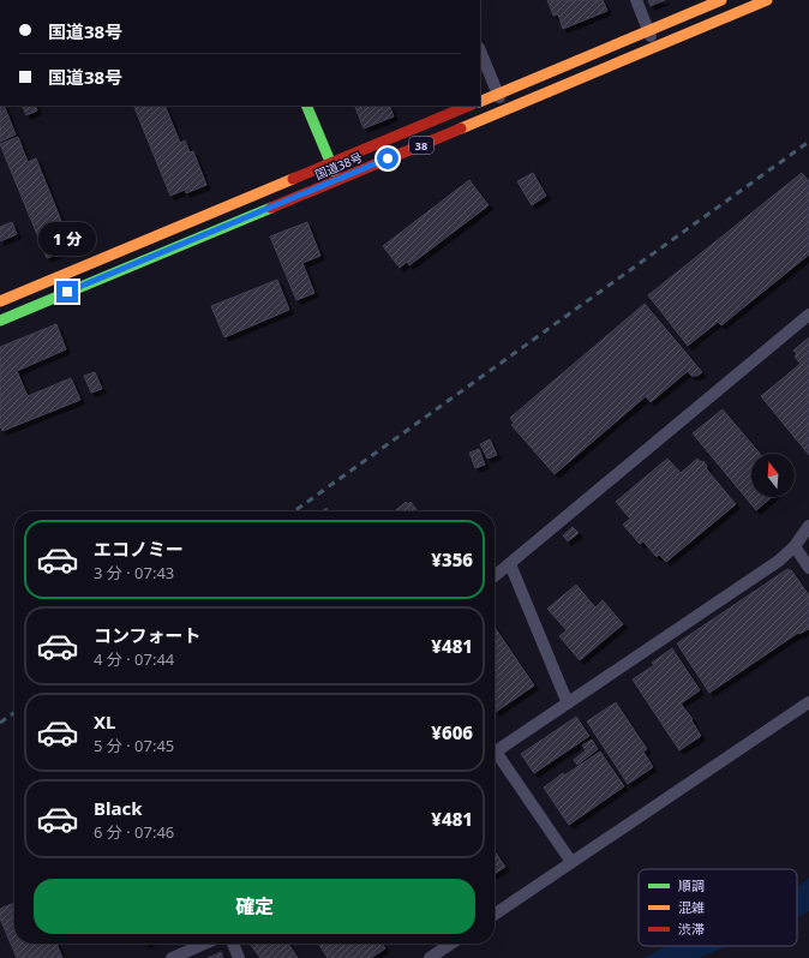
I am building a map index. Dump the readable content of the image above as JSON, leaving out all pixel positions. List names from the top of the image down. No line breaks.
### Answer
{"streets":{"main road":["38","国道38号"]},"legend":["順調","混雑","渋滞"],"north":"top","page":{"banner":["国道38号","国道38号"],"bubble":"1 分","list":[{"name":"エコノミー","note":"3 分 · 07:43","value":"¥356"},{"name":"コンフォート","note":"4 分 · 07:44","value":"¥481"},{"name":"XL","note":"5 分 · 07:45","value":"¥606"},{"name":"Black","note":"6 分 · 07:46","value":"¥481"}],"buttons":"確定"}}
